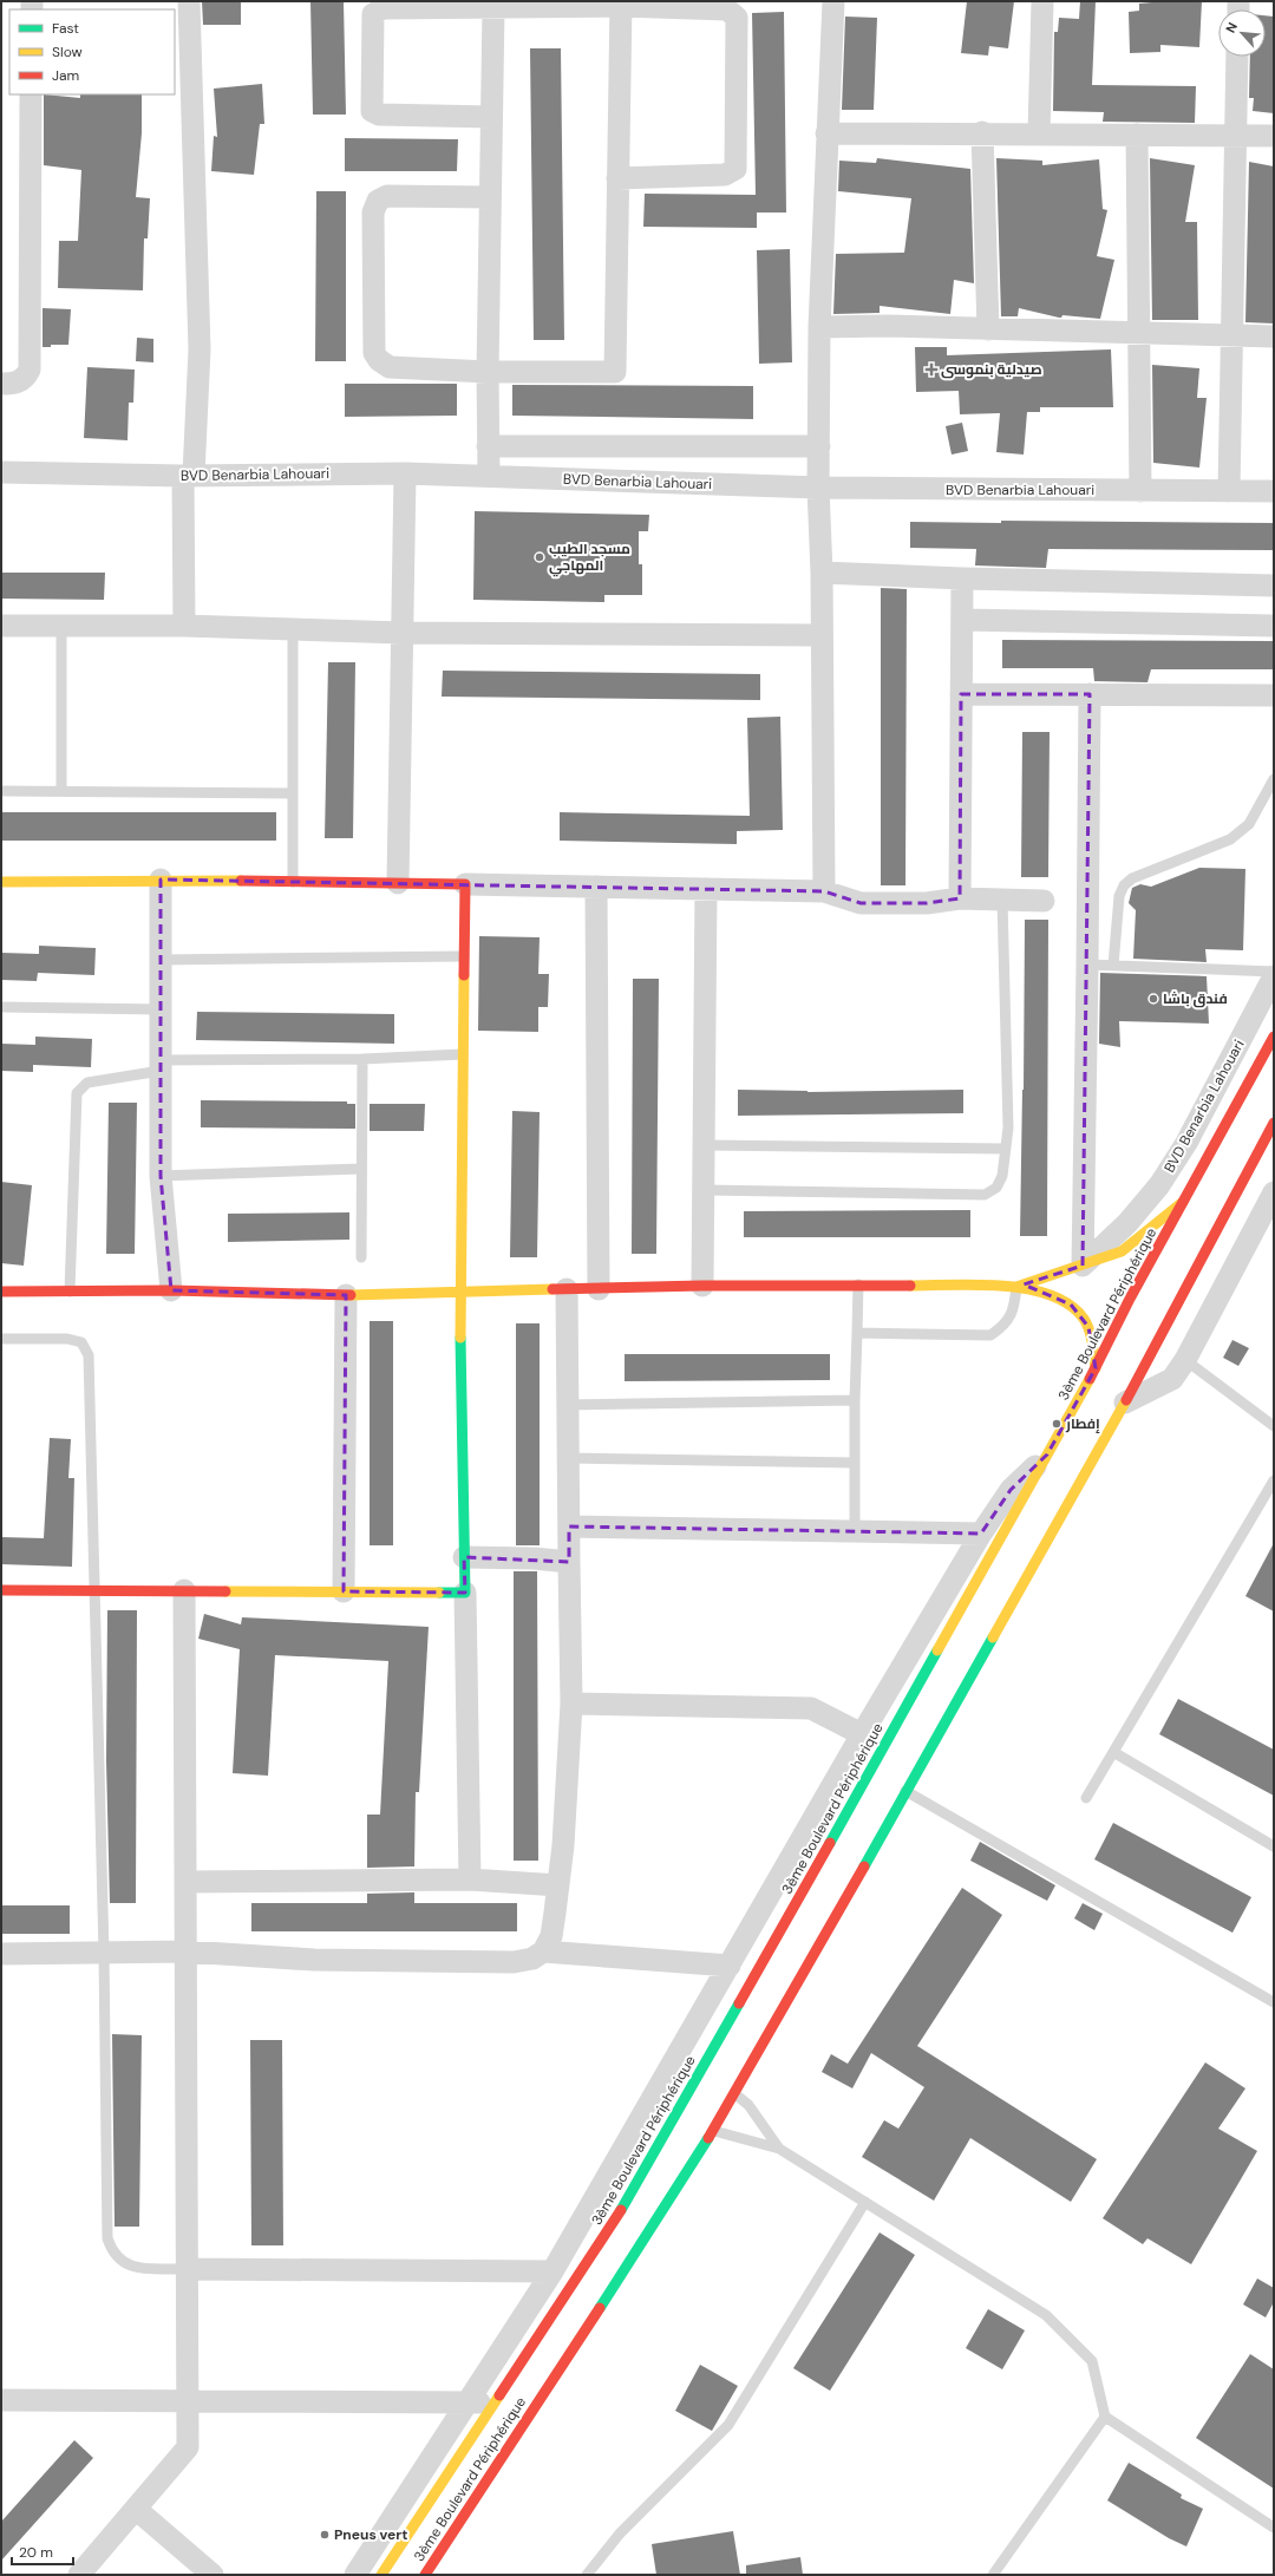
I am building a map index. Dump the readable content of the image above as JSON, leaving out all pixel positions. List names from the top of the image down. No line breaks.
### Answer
{"streets":{"main road":["3ème Boulevard Périphérique"],"street":["BVD Benarbia Lahouari"]},"places":{"health":["صيدلية بنموسى"],"other":["مسجد الطيب المهاجي","فندق باشا","إفطار","Pneus vert"]},"legend":["Fast","Slow","Jam"],"scale_bar":"20 m","north":"top left"}
